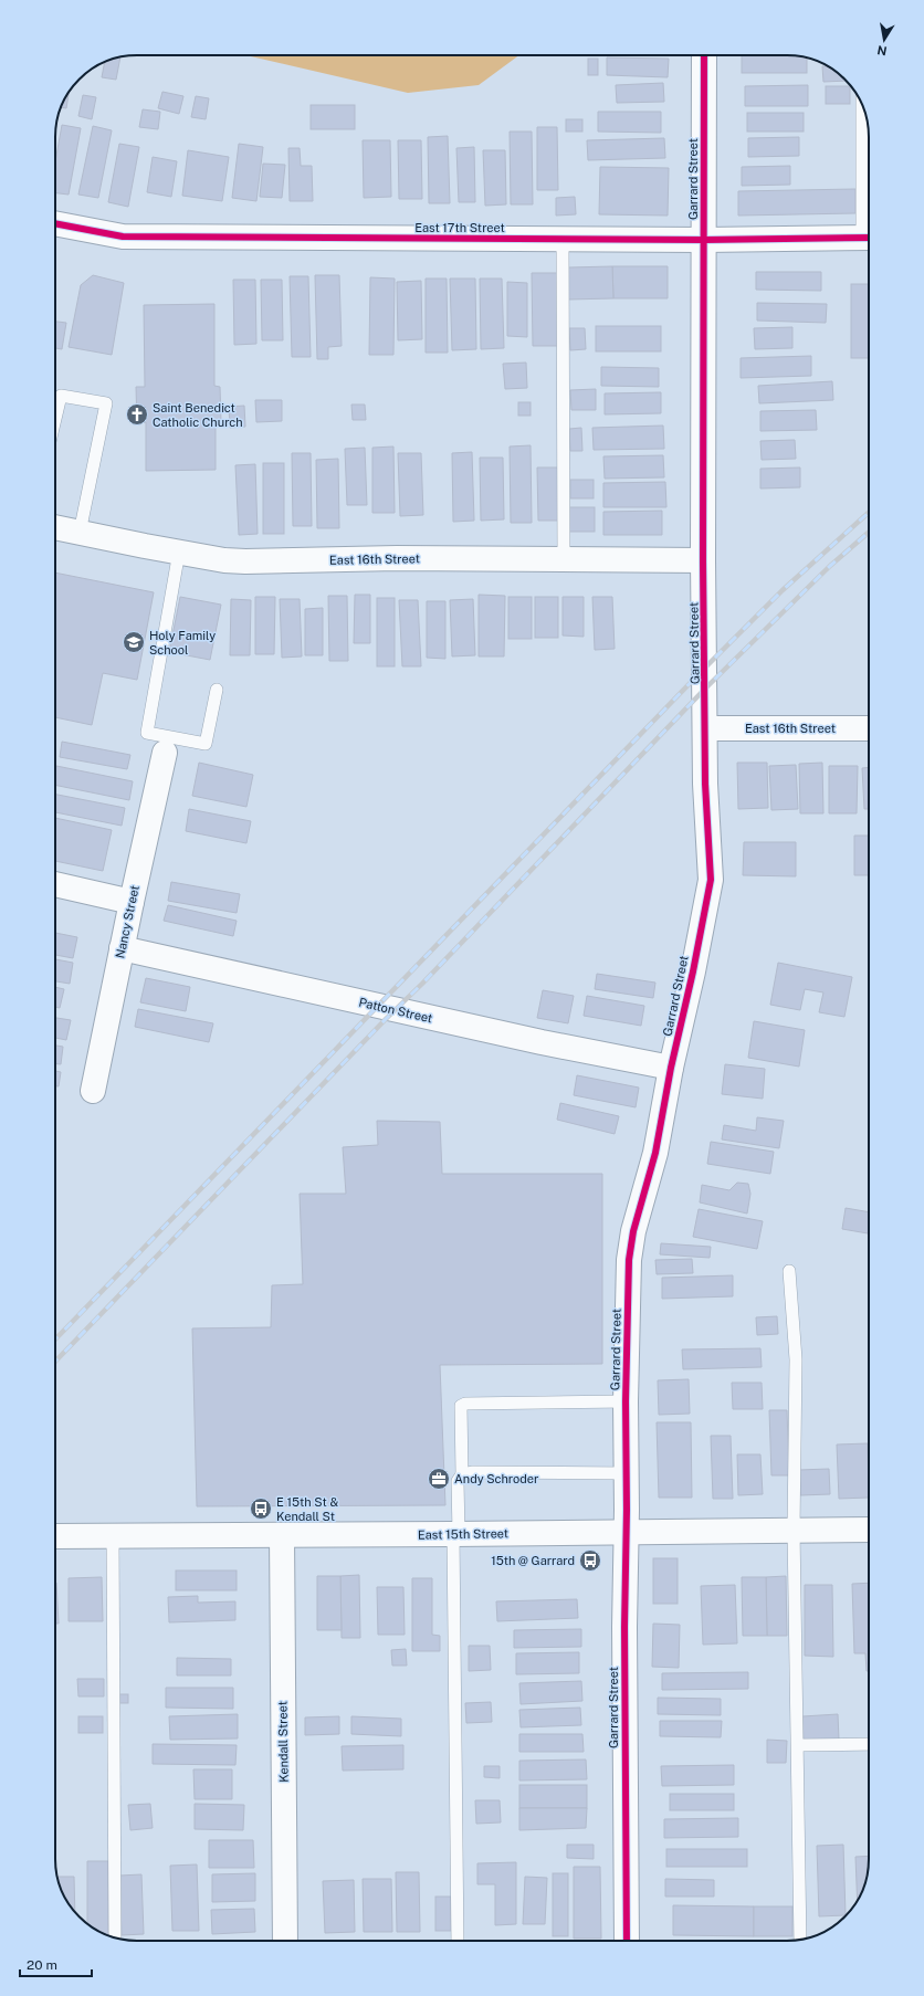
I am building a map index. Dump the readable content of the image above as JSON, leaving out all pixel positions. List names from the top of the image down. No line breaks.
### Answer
{"streets":{"street":["Garrard Street","East 17th Street","East 16th Street","Nancy Street","Patton Street","East 15th Street","Kendall Street"]},"crossings":[["Garrard Street","East 17th Street"],["Garrard Street","East 16th Street"],["Garrard Street","Patton Street"],["Garrard Street","East 15th Street"],["Nancy Street","Patton Street"],["East 15th Street","Kendall Street"]],"places":{"church":["Saint Benedict Catholic Church"],"school or university":["Holy Family School"],"office":["Andy Schroder"],"bus stop":["E 15th St & Kendall St","15th @ Garrard"]},"scale_bar":"20 m","north":"bottom"}
